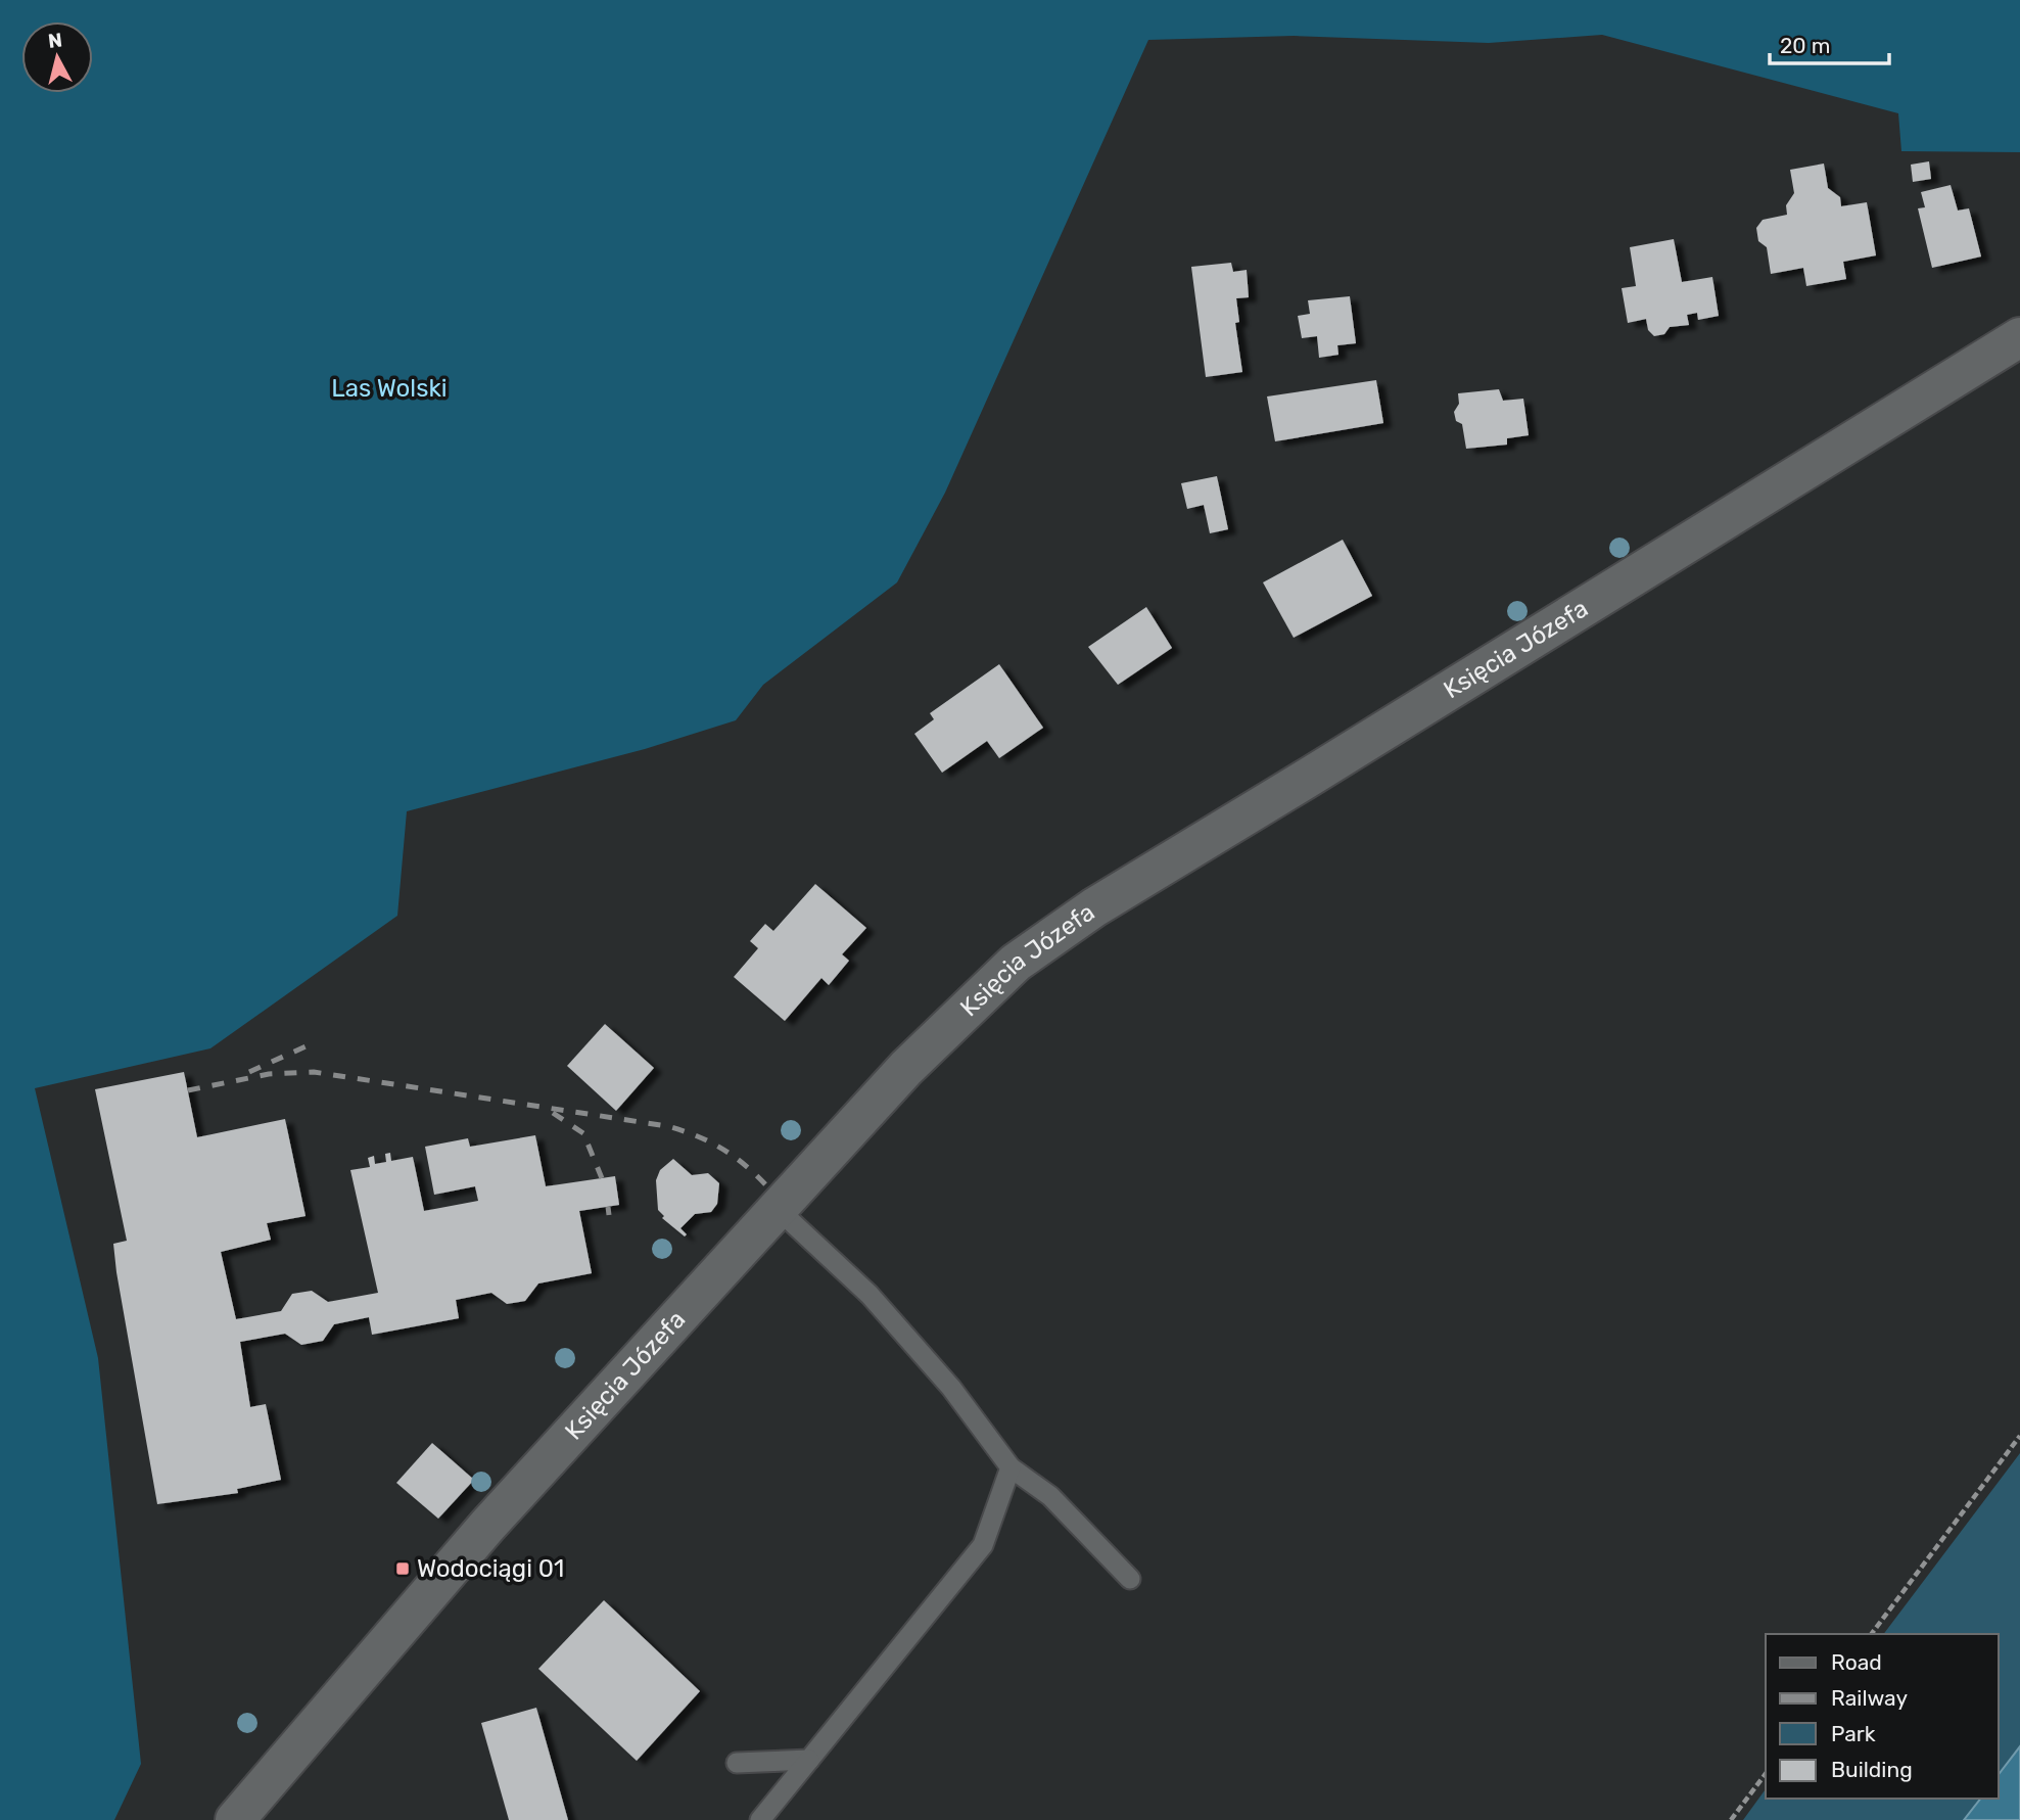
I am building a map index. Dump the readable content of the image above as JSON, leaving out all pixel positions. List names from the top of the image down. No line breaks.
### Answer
{"streets":{"main road":["Księcia Józefa"]},"parks":["Las Wolski"],"places":{"transit":["Wodociągi 01"]},"legend":["Road","Railway","Park","Building"],"scale_bar":"20 m","north":"top"}
